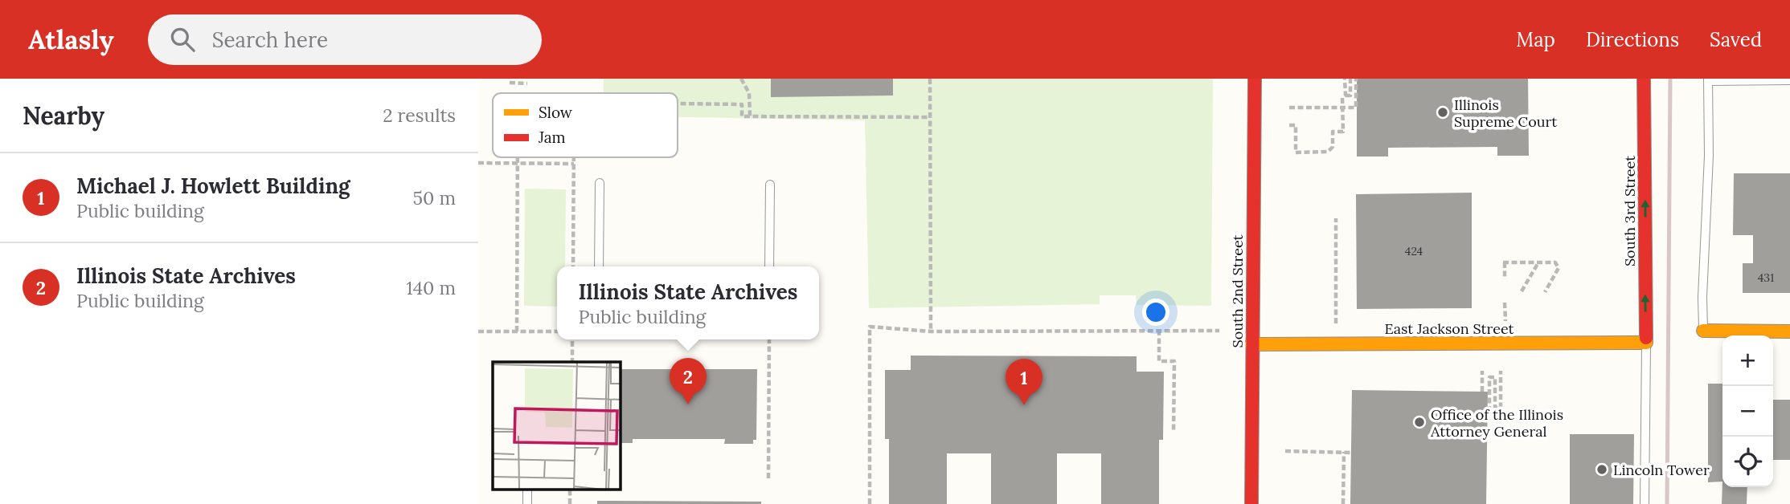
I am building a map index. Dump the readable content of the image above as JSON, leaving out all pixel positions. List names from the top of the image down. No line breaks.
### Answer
{"streets":{"street":["South 3rd Street","South 2nd Street","East Jackson Street"]},"crossings":[["South 3rd Street","East Jackson Street"],["South 2nd Street","East Jackson Street"]],"one_way":["South 3rd Street"],"places":["Illinois Supreme Court","Office of the Illinois Attorney General","Lincoln Tower"],"house_numbers":["424","431"],"legend":["Slow","Jam"],"page":{"header":"Atlasly","search":"Search here","nav":["Map","Directions","Saved"],"heading":["Nearby","2 results"],"list":[{"mark":"1","name":"Michael J. Howlett Building","note":"Public building","value":"50 m"},{"mark":"2","name":"Illinois State Archives","note":"Public building","value":"140 m"}],"popup":["Illinois State Archives","Public building"],"map_buttons":["+","−"],"pins":["2","1"]}}
